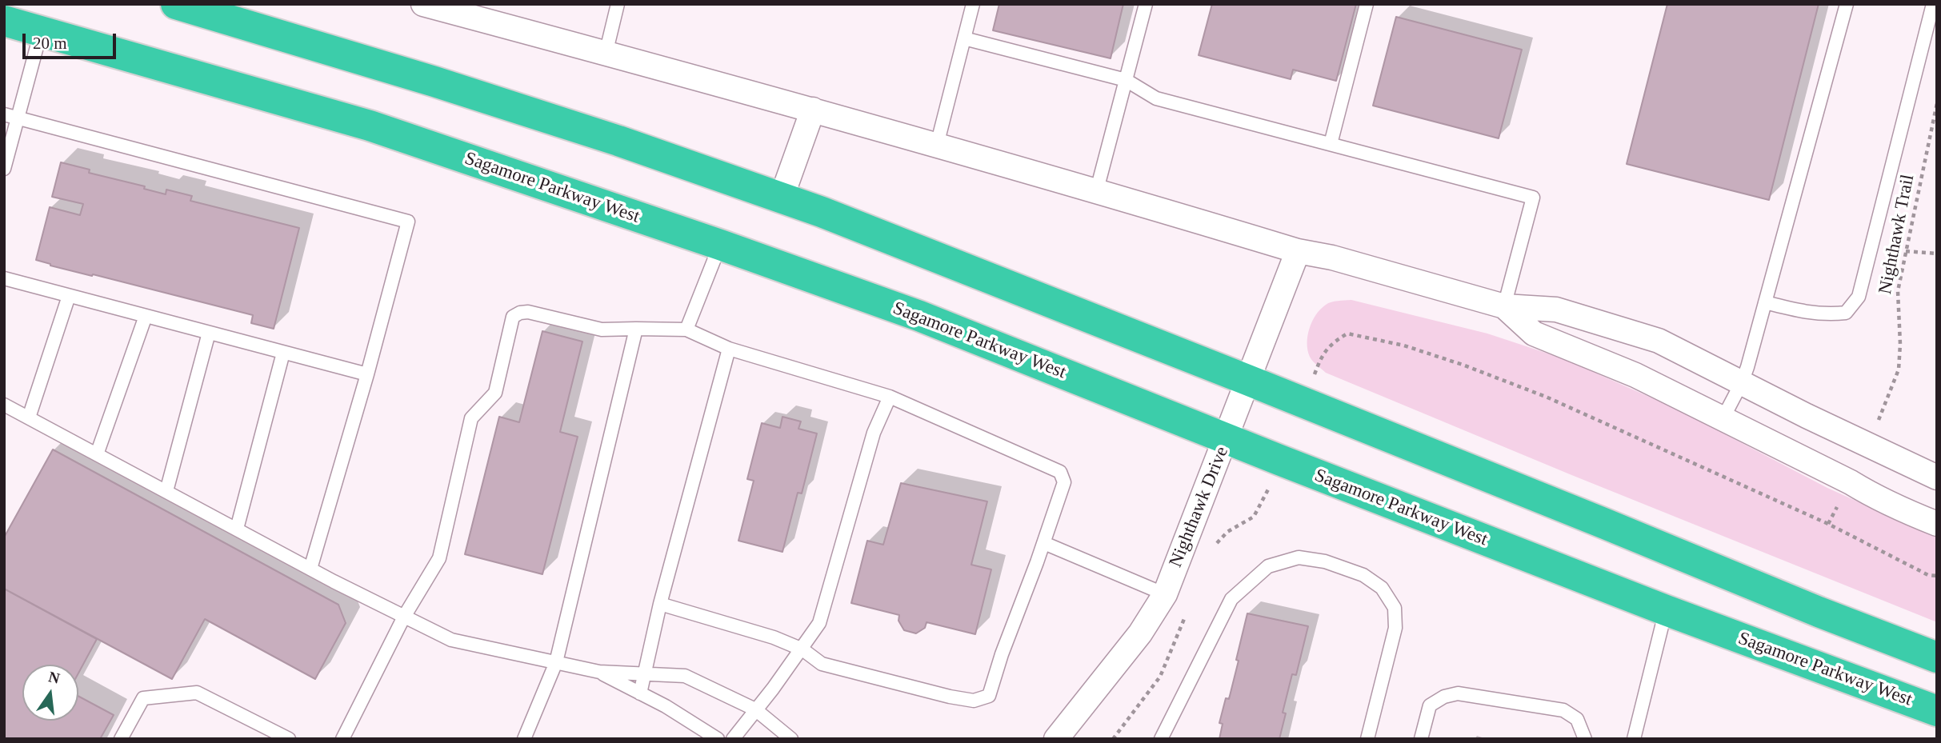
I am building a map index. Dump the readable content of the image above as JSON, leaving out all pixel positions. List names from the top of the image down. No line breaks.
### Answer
{"streets":{"highway":["Sagamore Parkway West"],"street":["Nighthawk Drive"],"path":["Nighthawk Trail"]},"crossings":[["Sagamore Parkway West","Nighthawk Drive"]],"scale_bar":"20 m","north":"top"}
